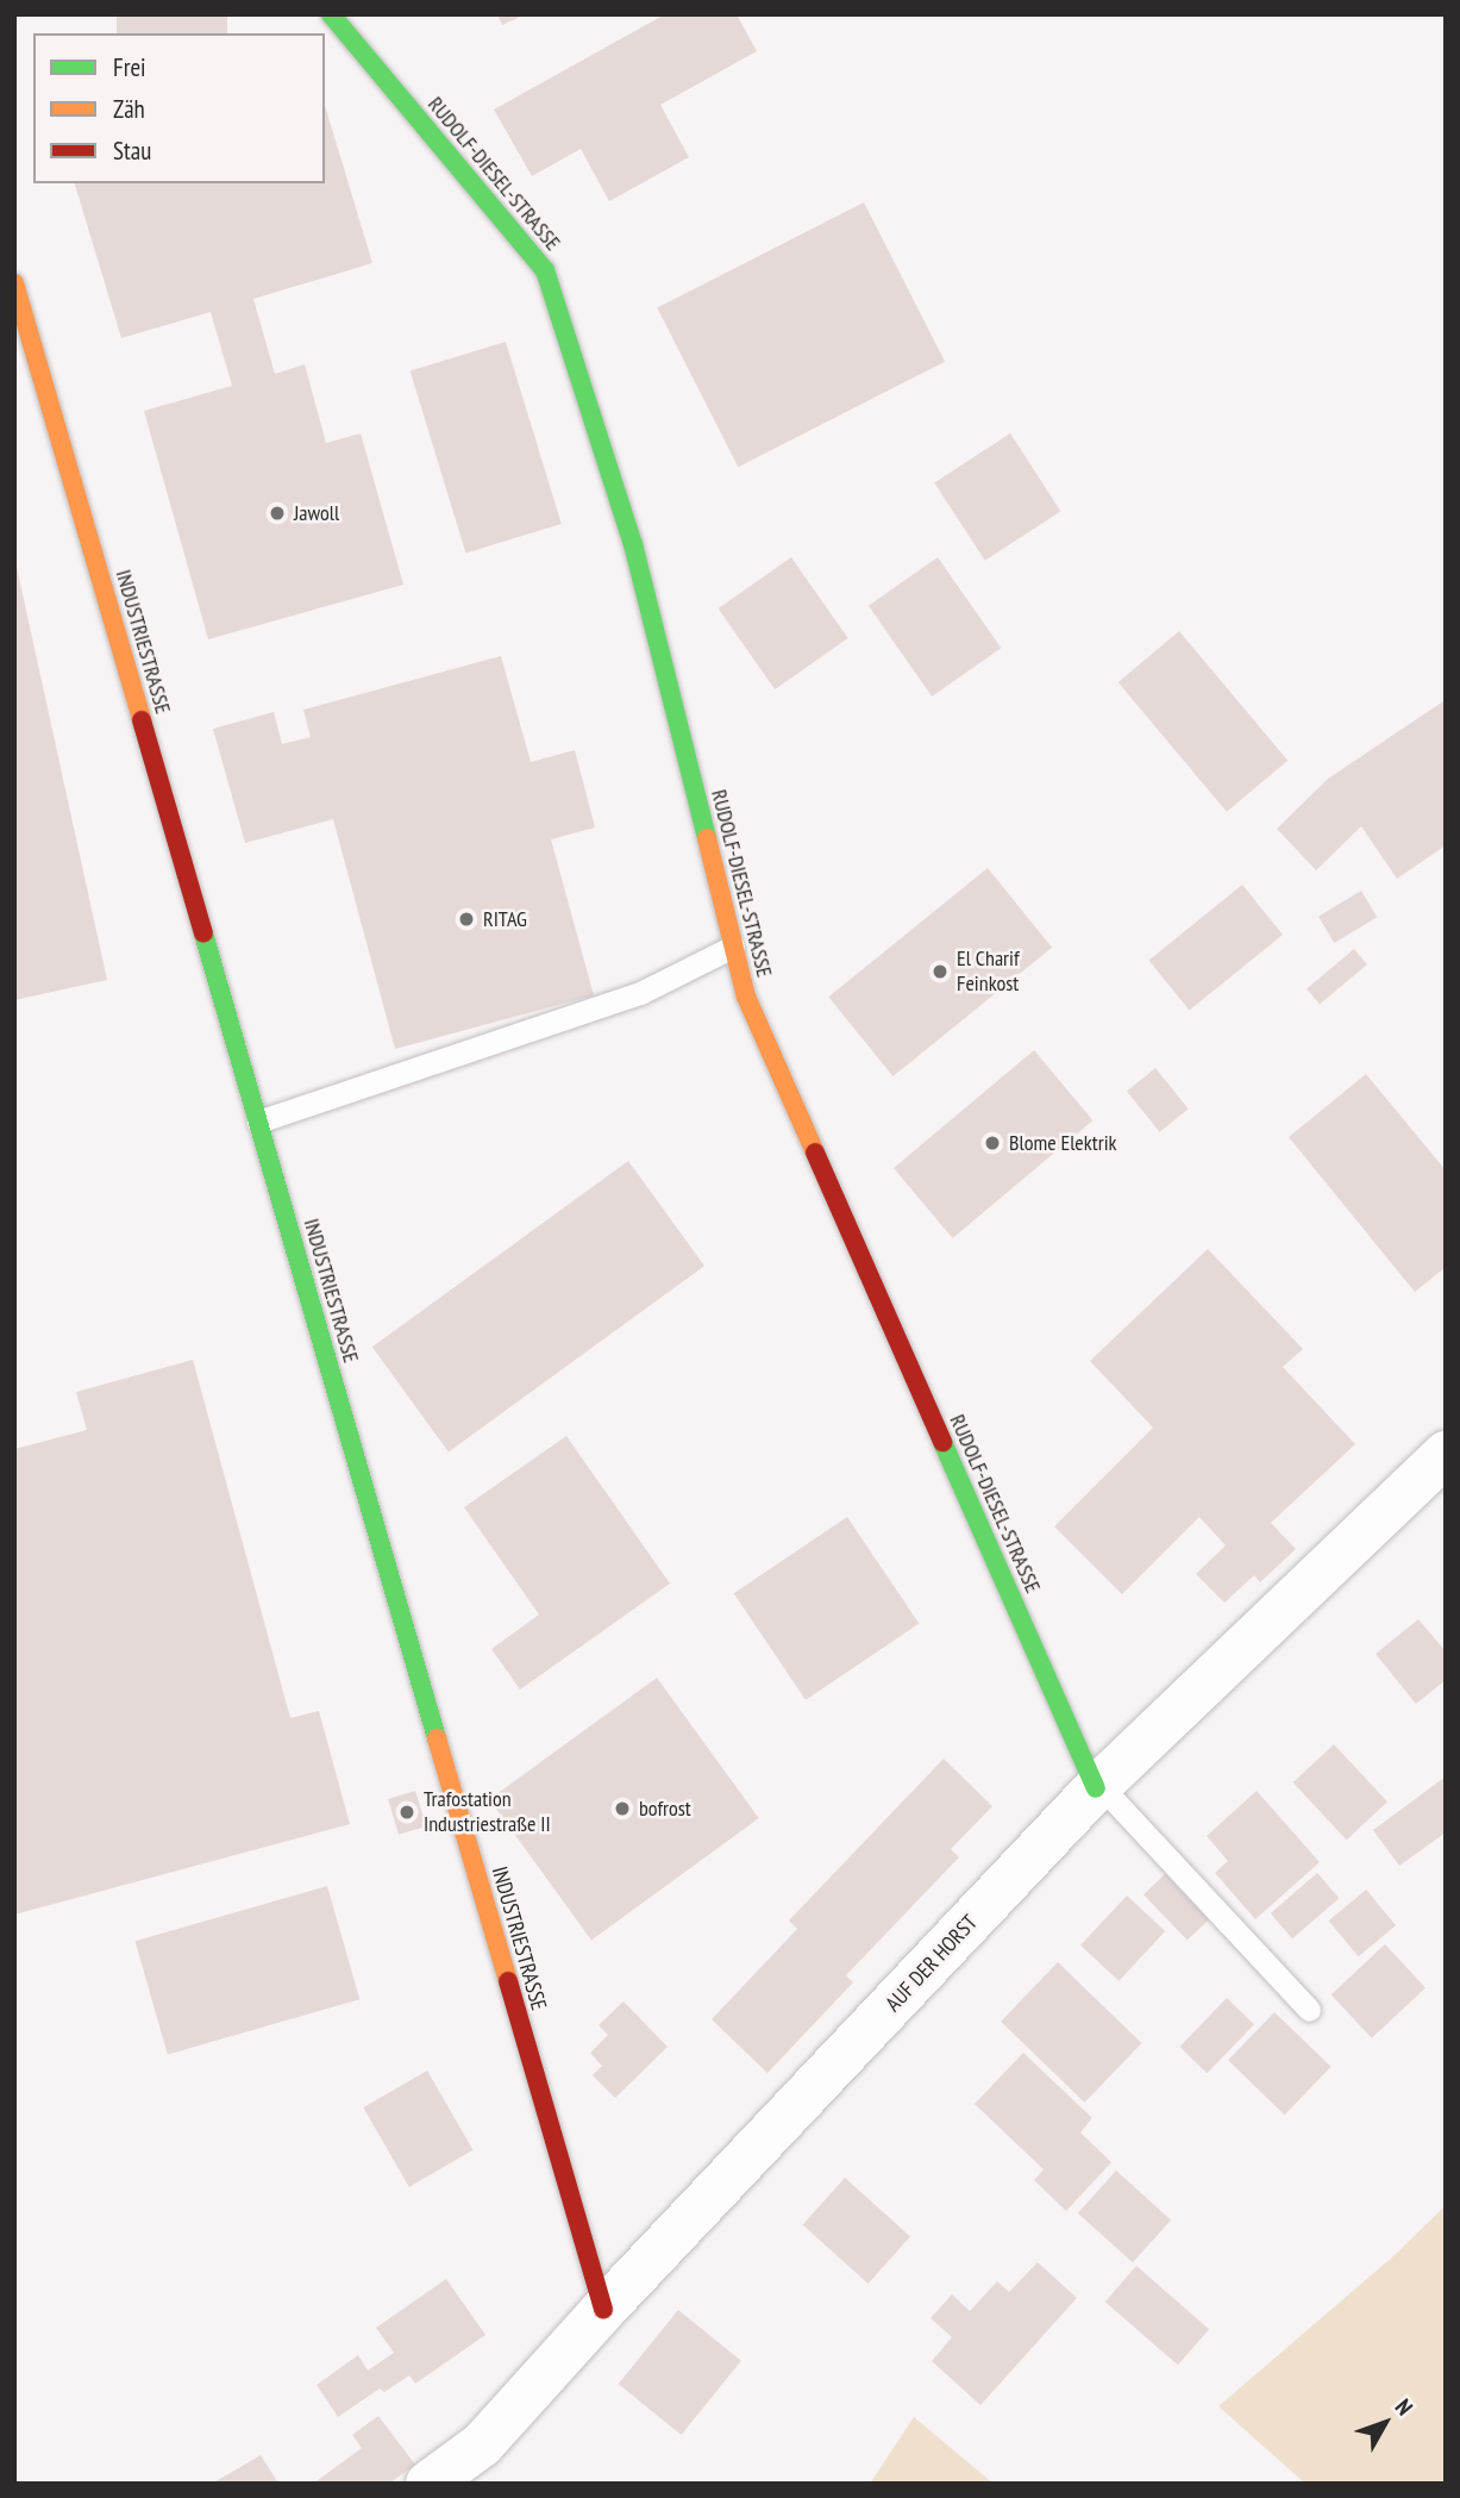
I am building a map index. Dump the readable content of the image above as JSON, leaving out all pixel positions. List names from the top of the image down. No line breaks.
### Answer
{"streets":{"street":["RUDOLF-DIESEL-STRASSE","INDUSTRIESTRASSE","AUF DER HORST"]},"crossings":[["RUDOLF-DIESEL-STRASSE","AUF DER HORST"],["INDUSTRIESTRASSE","AUF DER HORST"]],"places":["Jawoll","RITAG","El Charif Feinkost","Blome Elektrik","bofrost","Trafostation Industriestraße II"],"legend":["Frei","Zäh","Stau"],"north":"top right"}
